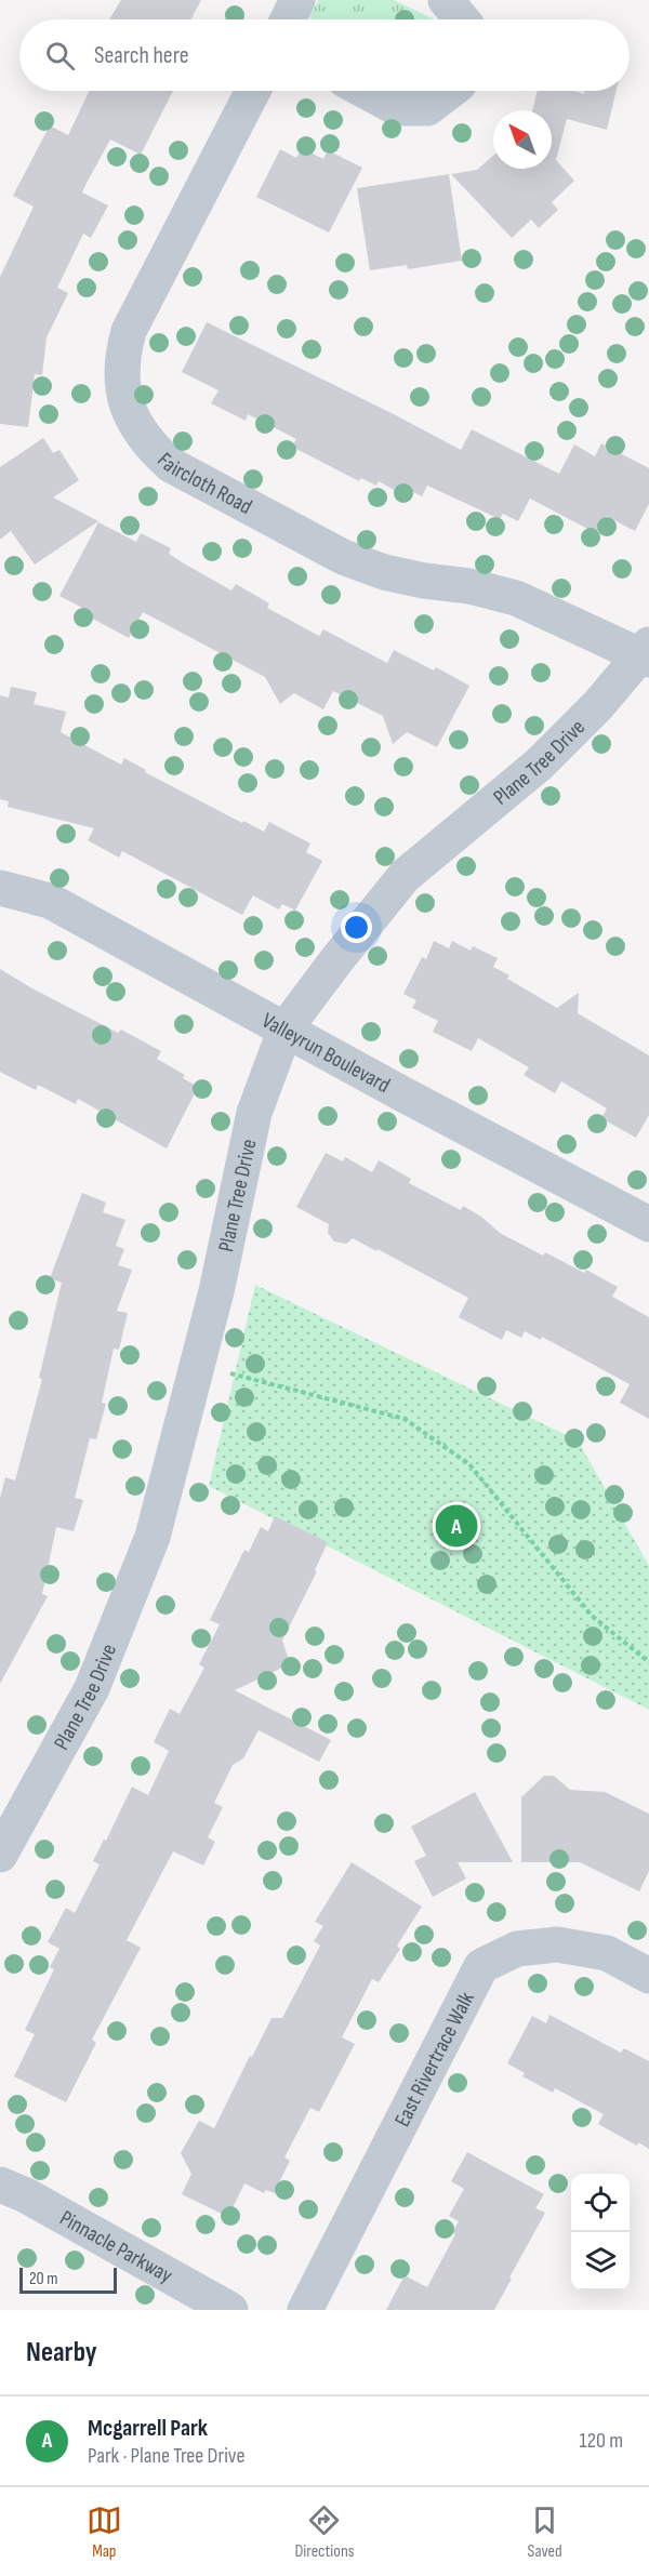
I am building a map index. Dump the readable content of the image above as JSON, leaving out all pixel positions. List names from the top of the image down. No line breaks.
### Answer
{"streets":{"street":["Faircloth Road","Plane Tree Drive","Valleyrun Boulevard","East Rivertrace Walk","Pinnacle Parkway"]},"crossings":[["Faircloth Road","Plane Tree Drive"],["Plane Tree Drive","Valleyrun Boulevard"]],"scale_bar":"20 m","north":"top left","page":{"search":"Search here","pins":"A","scale":"20 m","heading":"Nearby","list":[{"mark":"A","name":"Mcgarrell Park","note":"Park · Plane Tree Drive","value":"120 m"}],"nav":["Map","Directions","Saved"]}}
